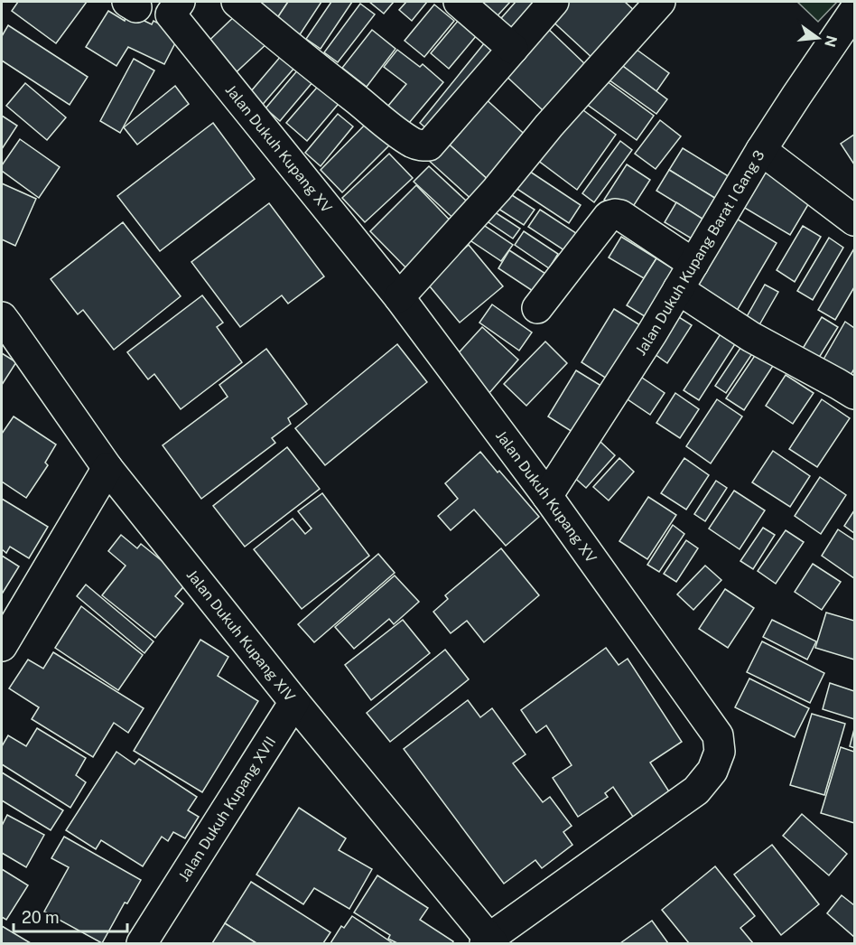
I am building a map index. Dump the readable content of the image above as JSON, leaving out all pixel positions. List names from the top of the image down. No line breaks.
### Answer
{"streets":{"street":["Jalan Dukuh Kupang XV","Jalan Dukuh Kupang Barat I Gang 3","Jalan Dukuh Kupang XIV","Jalan Dukuh Kupang XVII"]},"crossings":[["Jalan Dukuh Kupang XV","Jalan Dukuh Kupang Barat I Gang 3"],["Jalan Dukuh Kupang XV","Jalan Dukuh Kupang XIV"],["Jalan Dukuh Kupang XIV","Jalan Dukuh Kupang XVII"]],"scale_bar":"20 m","north":"right"}
